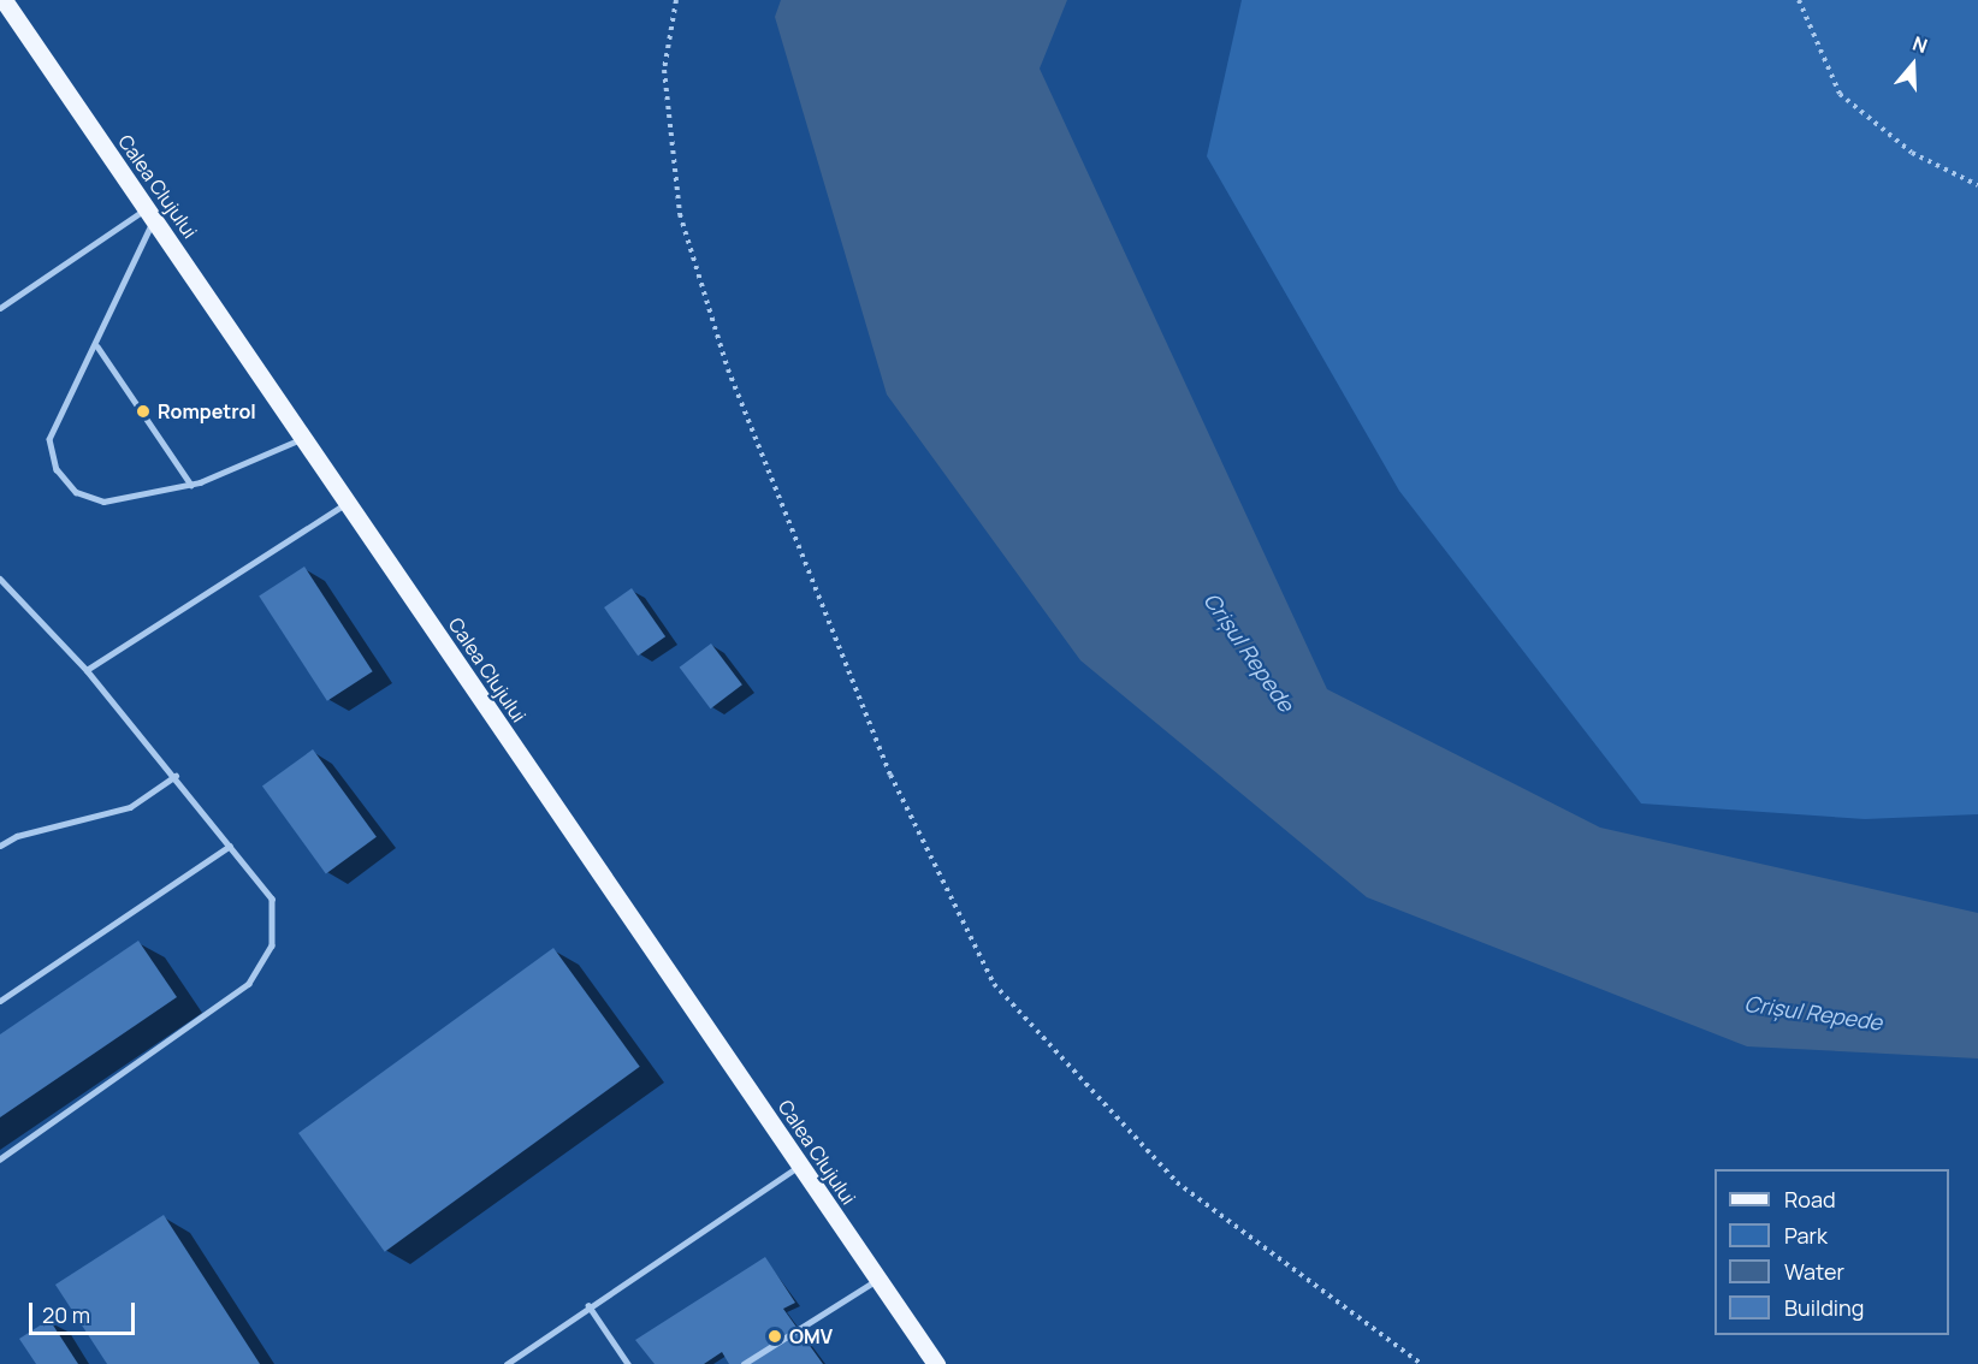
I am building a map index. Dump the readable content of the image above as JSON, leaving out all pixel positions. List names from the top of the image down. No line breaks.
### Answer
{"streets":{"main road":["Calea Clujului"]},"water":["Crișul Repede"],"places":["Rompetrol","OMV"],"legend":["Road","Park","Water","Building"],"scale_bar":"20 m","north":"top"}
